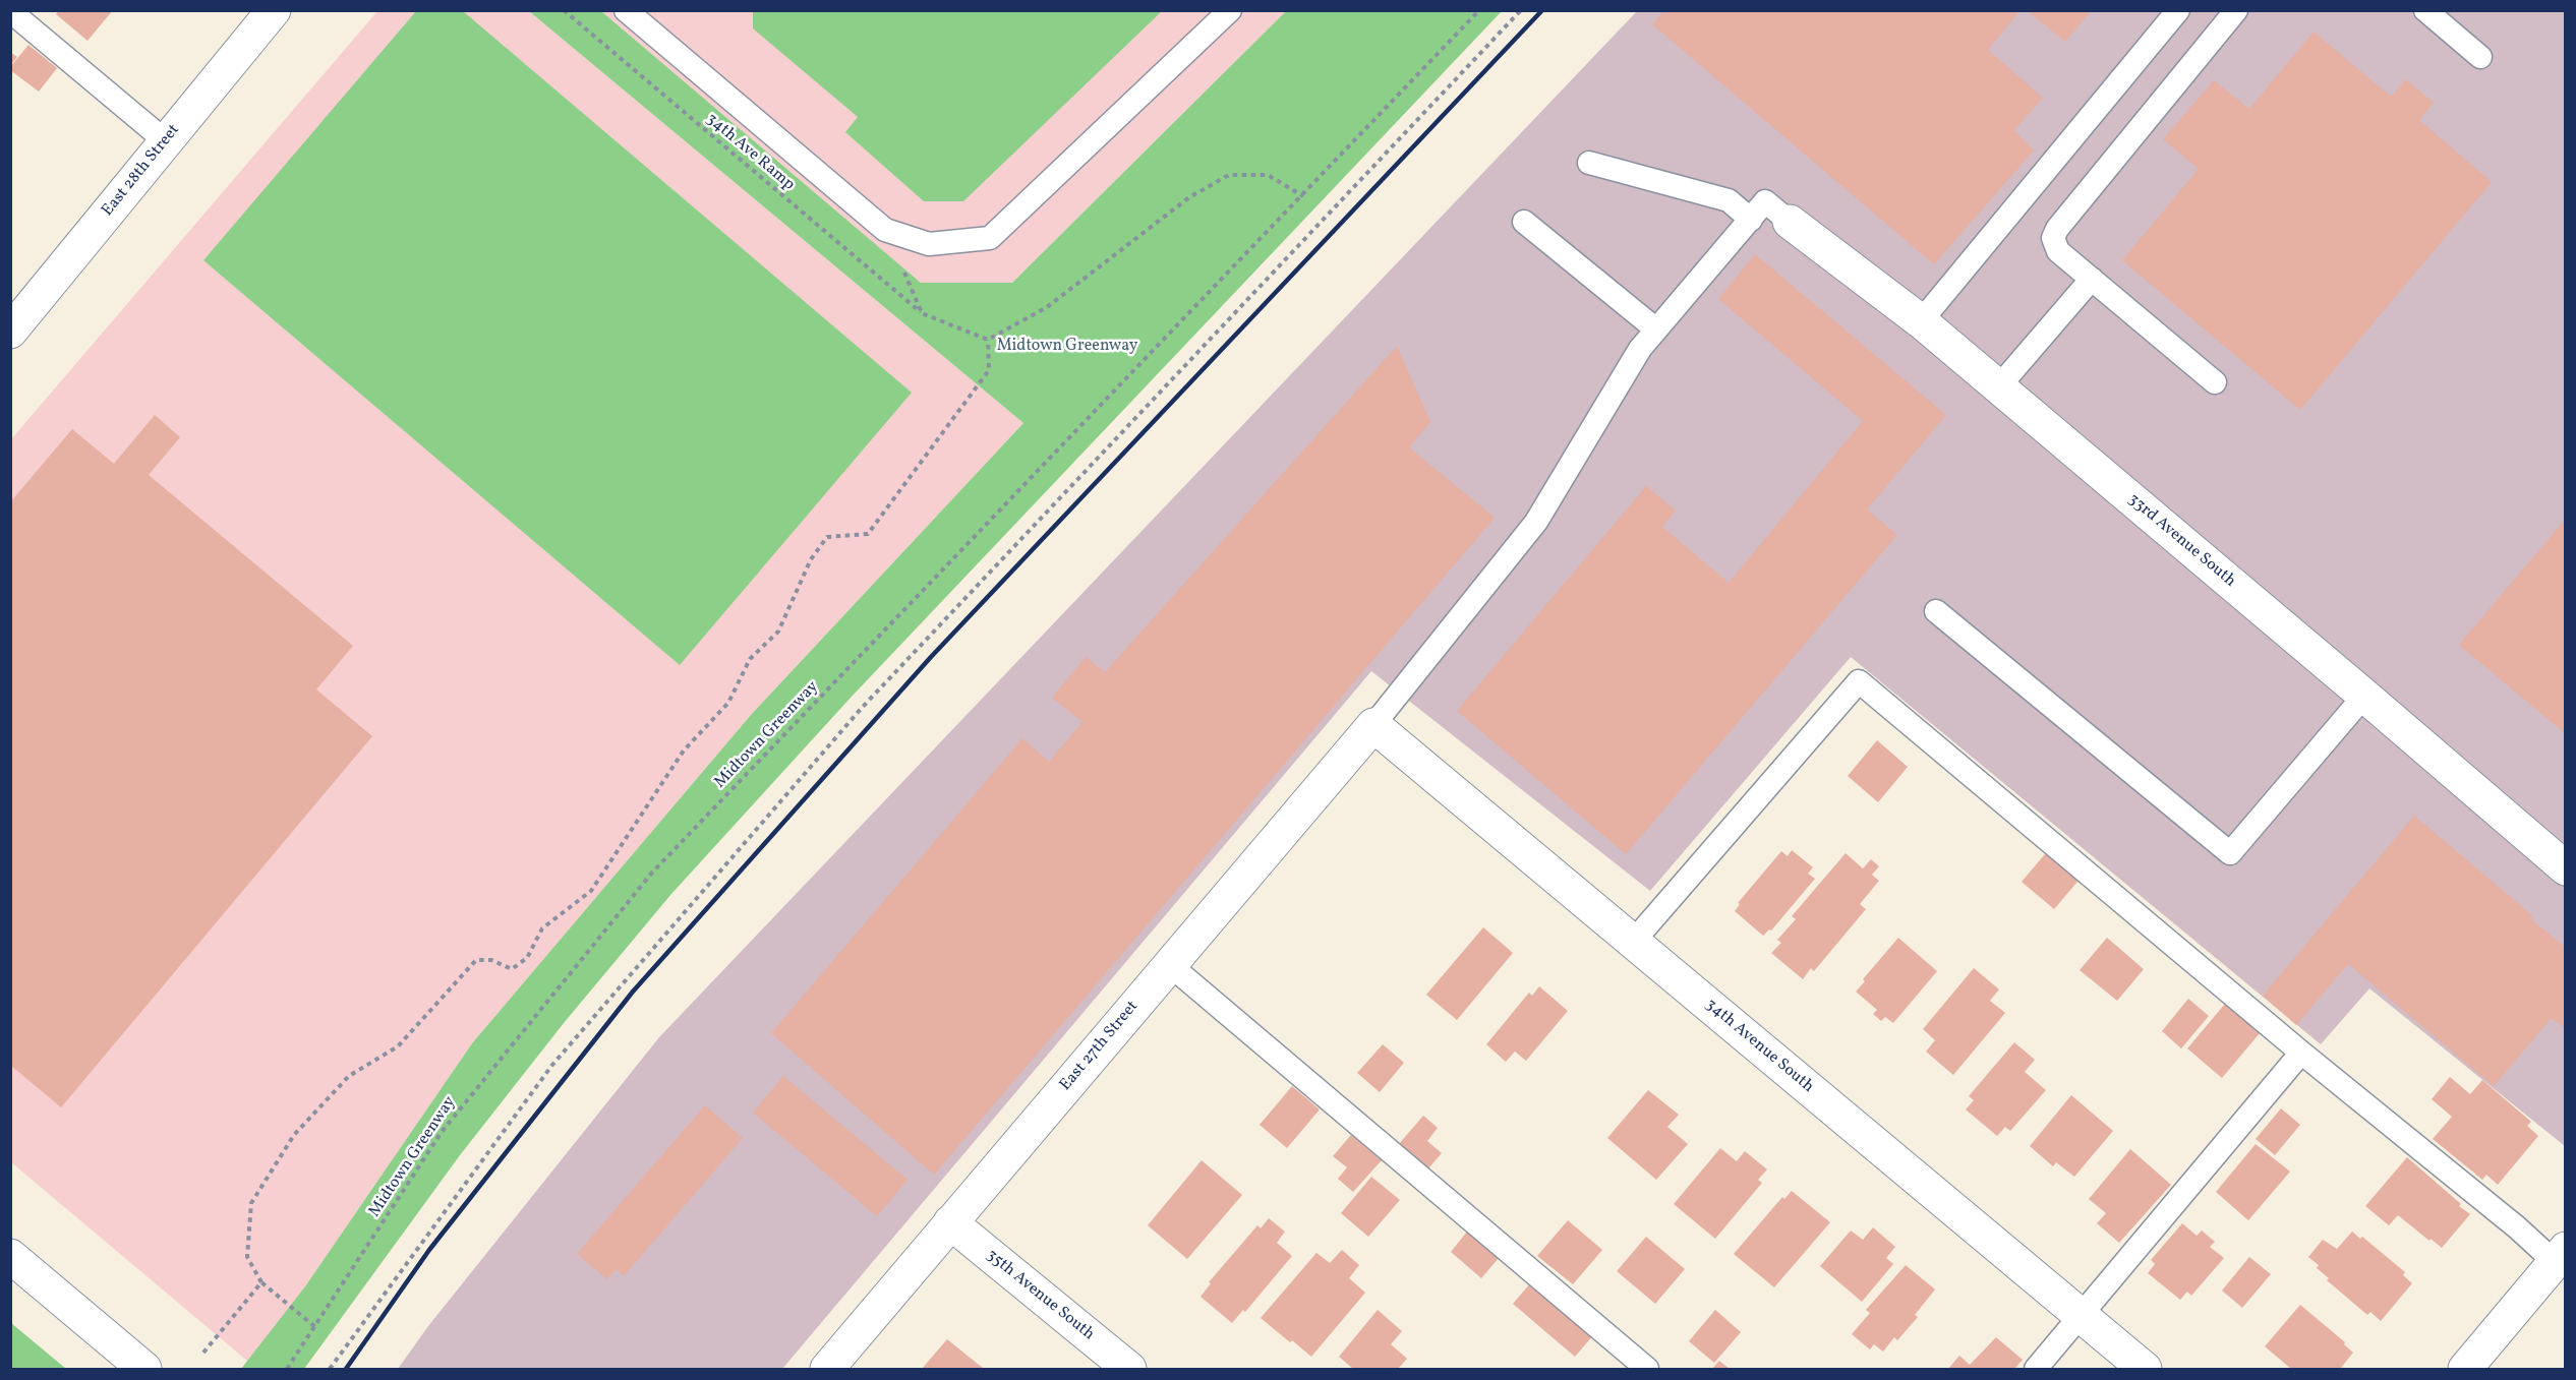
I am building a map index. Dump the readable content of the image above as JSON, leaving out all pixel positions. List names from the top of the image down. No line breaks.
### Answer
{"streets":{"street":["East 28th Street","33rd Avenue South","East 27th Street","34th Avenue South","35th Avenue South"],"path":["34th Ave Ramp","Midtown Greenway"]},"crossings":[["East 27th Street","34th Avenue South"],["East 27th Street","35th Avenue South"]],"parks":["Midtown Greenway"]}
